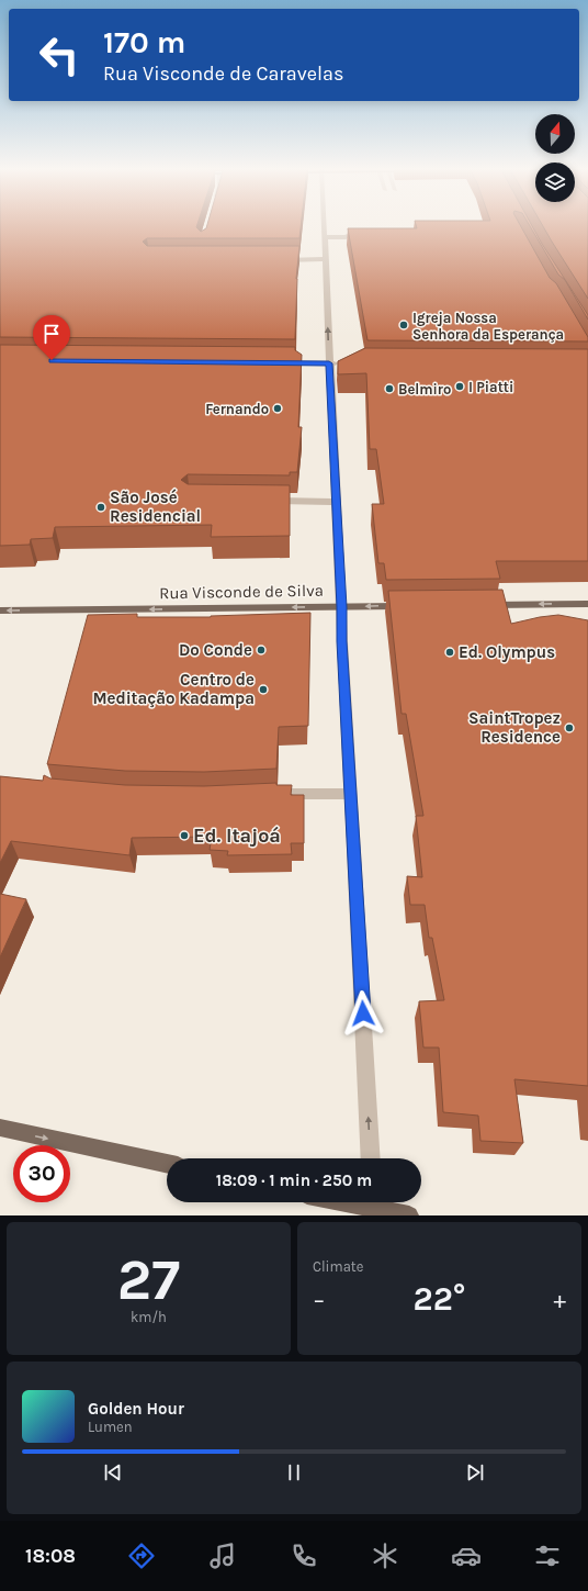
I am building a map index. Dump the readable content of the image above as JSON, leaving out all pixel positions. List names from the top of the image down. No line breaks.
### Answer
{"streets":{"main road":["Rua Visconde de Silva"]},"one_way":["Rua Visconde de Silva"],"places":["Igreja Nossa Senhora da Esperança","I Piatti","Belmiro","Fernando","São José Residencial","Do Conde","Ed. Olympus","Centro de Meditação Kadampa","SaintTropez Residence","Ed. Itajoá"],"north":"top","page":{"turn":["170 m","Rua Visconde de Caravelas"],"limit":"30","trip":"18:09 · 1 min · 250 m","tile":[["27","km/h"],"Climate"],"heat":["−","22°","+"],"song":["Golden Hour","Lumen"],"tabs":"18:08"}}
